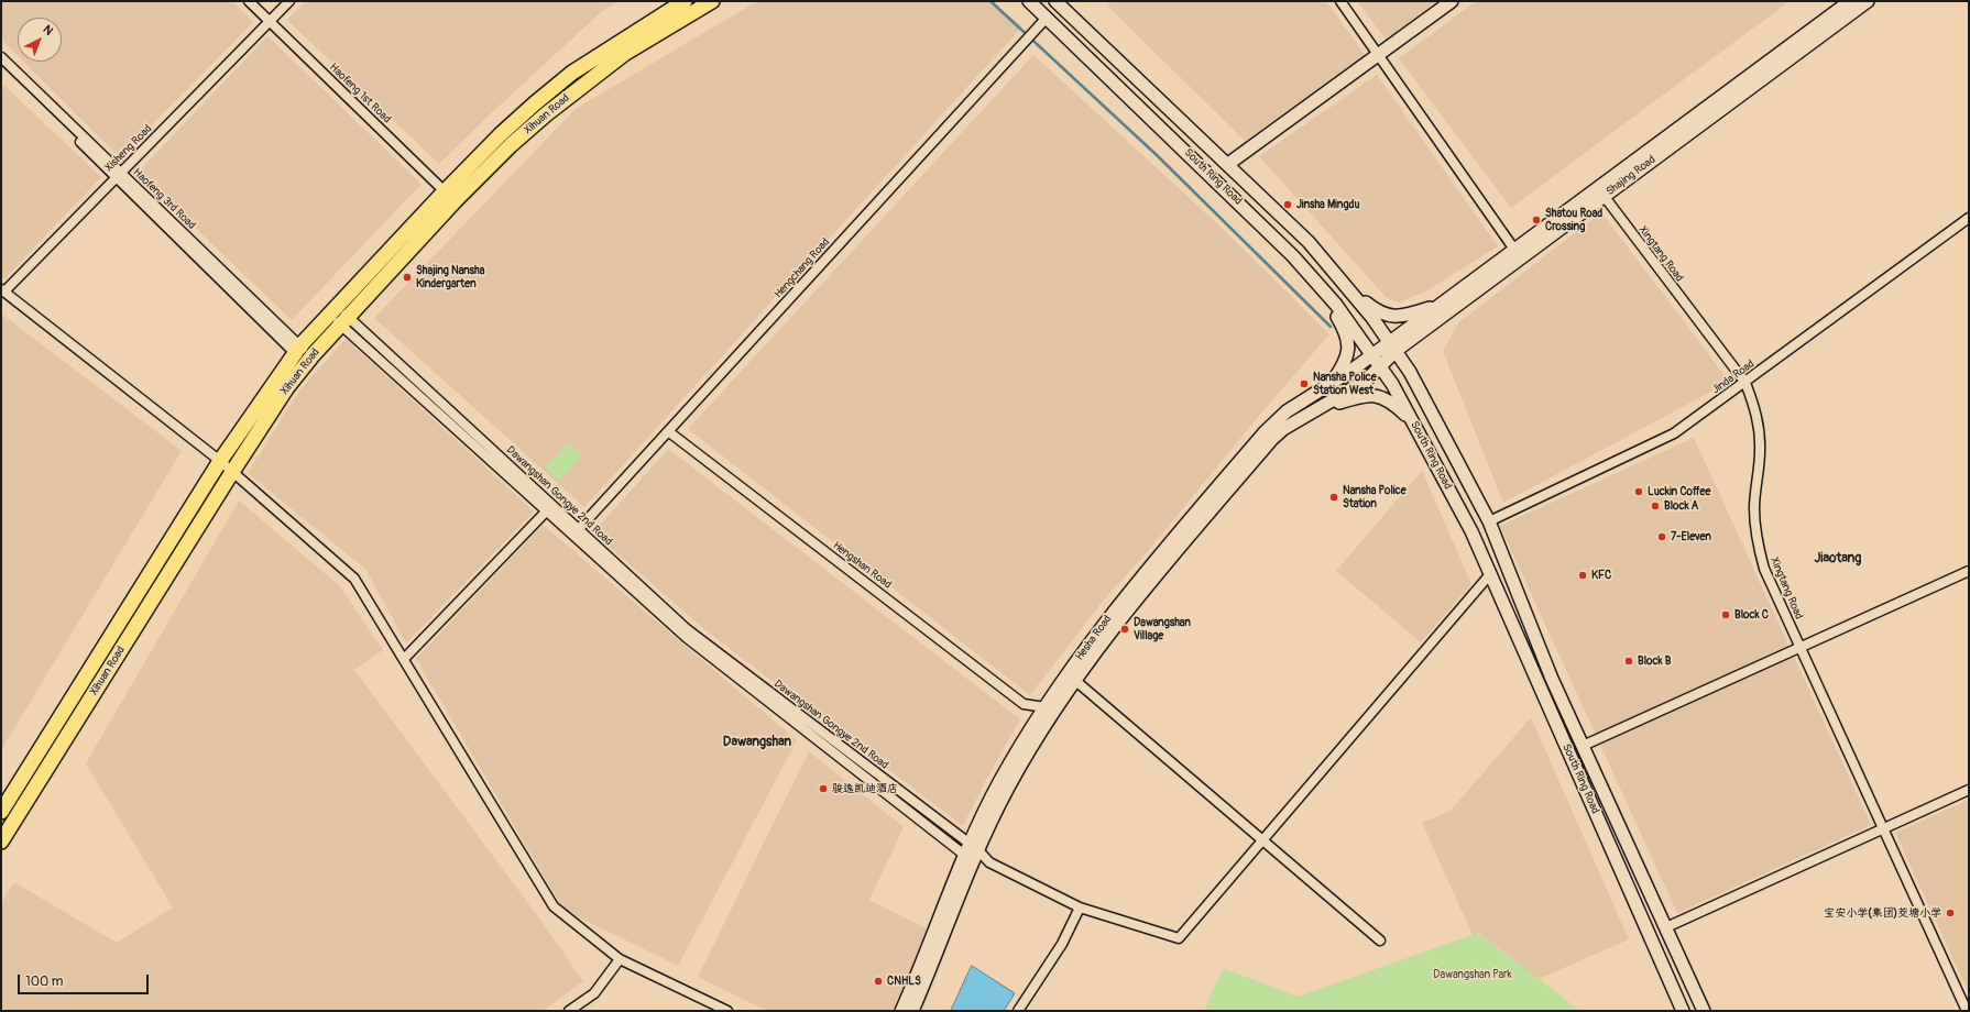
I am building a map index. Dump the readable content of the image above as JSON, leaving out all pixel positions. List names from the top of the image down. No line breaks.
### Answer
{"streets":{"main road":["Xihuan Road","Shajing Road","South Ring Road","Hesha Road"],"street":["Haofeng 1st Road","Xisheng Road","Haofeng 3rd Road","Xingtang Road","Hengchang Road","Jinda Road","Dawangshan Gongye 2nd Road","Hengshan Road"]},"crossings":[["Haofeng 1st Road","Xihuan Road"],["Haofeng 1st Road","Xisheng Road"],["Xihuan Road","Haofeng 3rd Road"],["Xihuan Road","Dawangshan Gongye 2nd Road"],["Xisheng Road","Haofeng 3rd Road"],["Shajing Road","South Ring Road"],["Shajing Road","Xingtang Road"],["Shajing Road","Hesha Road"],["South Ring Road","Hengchang Road"],["South Ring Road","Jinda Road"],["South Ring Road","Hesha Road"],["Xingtang Road","Jinda Road"],["Hengchang Road","Dawangshan Gongye 2nd Road"],["Hengchang Road","Hengshan Road"],["Dawangshan Gongye 2nd Road","Hesha Road"],["Hengshan Road","Hesha Road"]],"districts":["Jiaotang","Dawangshan"],"parks":["Dawangshan Park"],"places":["Jinsha Mingdu","Shatou Road Crossing","Shajing Nansha Kindergarten","Nansha Police Station West","Luckin Coffee","Nansha Police Station","Block A","7-Eleven","KFC","Block C","Dawangshan Village","Block B","骏逸凯迪酒店","宝安小学(集团)茭塘小学","CNHLS"],"scale_bar":"100 m","north":"top right"}
